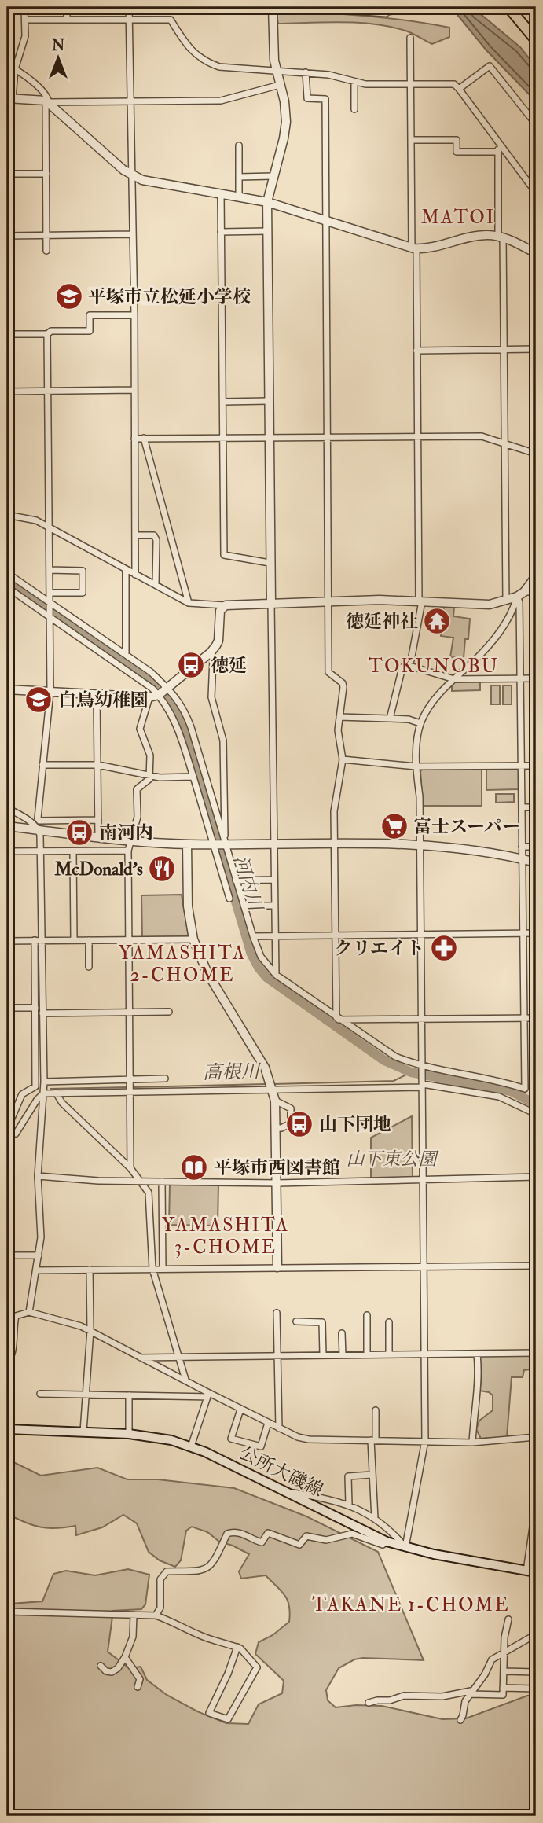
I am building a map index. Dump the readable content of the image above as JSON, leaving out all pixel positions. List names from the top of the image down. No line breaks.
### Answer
{"streets":{"main road":["公所大磯線"]},"districts":["MATOI","TOKUNOBU","YAMASHITA 2-CHOME","YAMASHITA 3-CHOME","TAKANE 1-CHOME"],"water":["河内川","高根川"],"parks":["山下東公園"],"places":{"school or university":["平塚市立松延小学校","白鳥幼稚園"],"temple":["徳延神社"],"bus stop":["徳延","南河内","山下団地"],"supermarket":["富士スーパー"],"restaurant":["McDonald's"],"pharmacy":["クリエイト"],"library":["平塚市西図書館"]},"north":"top"}
